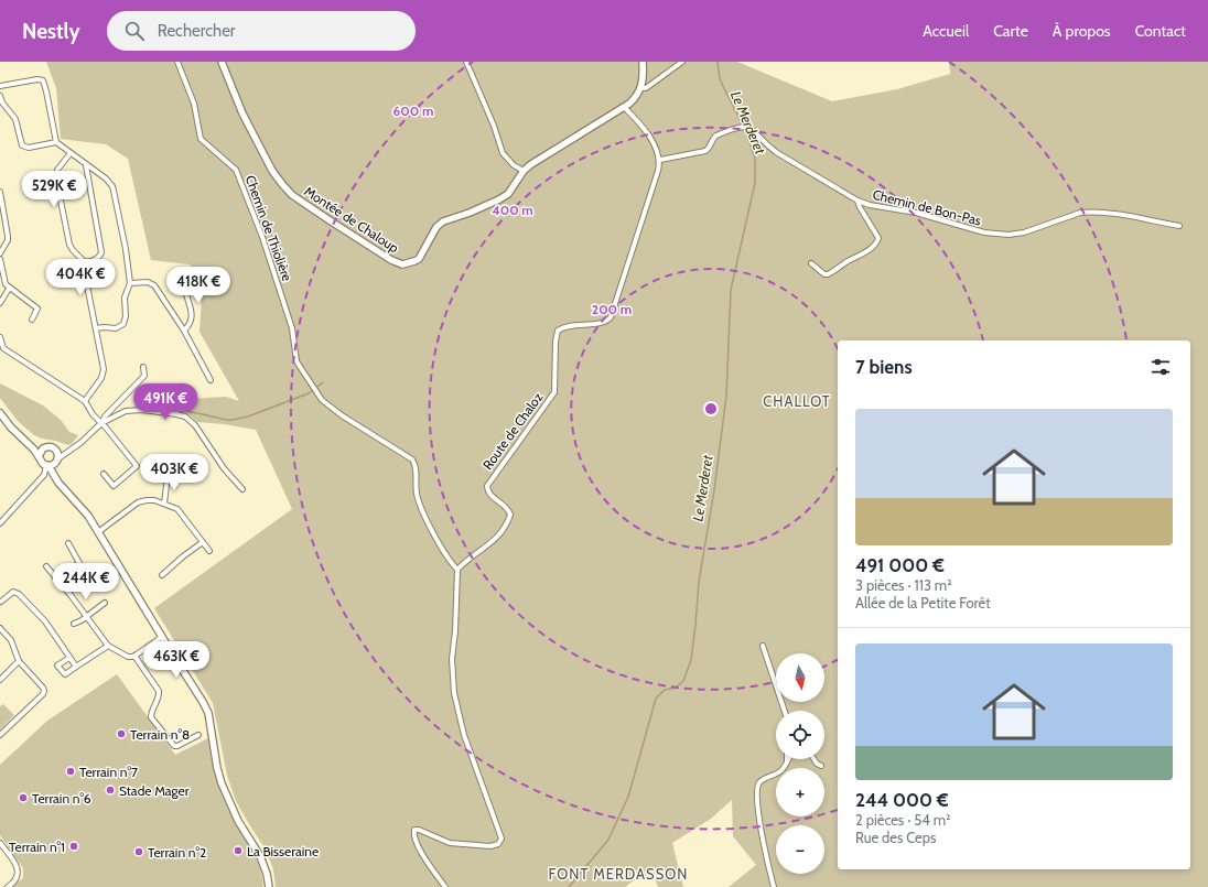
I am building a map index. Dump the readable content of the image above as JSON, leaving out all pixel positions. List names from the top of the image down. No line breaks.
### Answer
{"streets":{"main road":["Montée de Chaloup"],"street":["Chemin de Bon-Pas","Chemin de Thiolière","Route de Chaloz"]},"crossings":[["Chemin de Bon-Pas","Route de Chaloz"],["Chemin de Thiolière","Route de Chaloz"]],"districts":["CHALLOT","FONT MERDASSON"],"water":["Le Merderet"],"places":["Terrain n°8","Terrain n°7","Stade Mager","Terrain n°6","Terrain n°1","La Bisseraine","Terrain n°2"],"north":"bottom","page":{"header":"Nestly","search":"Rechercher","nav":["Accueil","Carte","À propos","Contact"],"price":["529K €","404K €","418K €","491K €","403K €","244K €","463K €"],"heading":"7 biens","list":[{"name":"491 000 €","note":"3 pièces · 113 m² · Allée de la Petite Forêt"},{"name":"244 000 €","note":"2 pièces · 54 m² · Rue des Ceps"}],"map_buttons":["+","−"]},"rings":["600 m","400 m","200 m"]}
